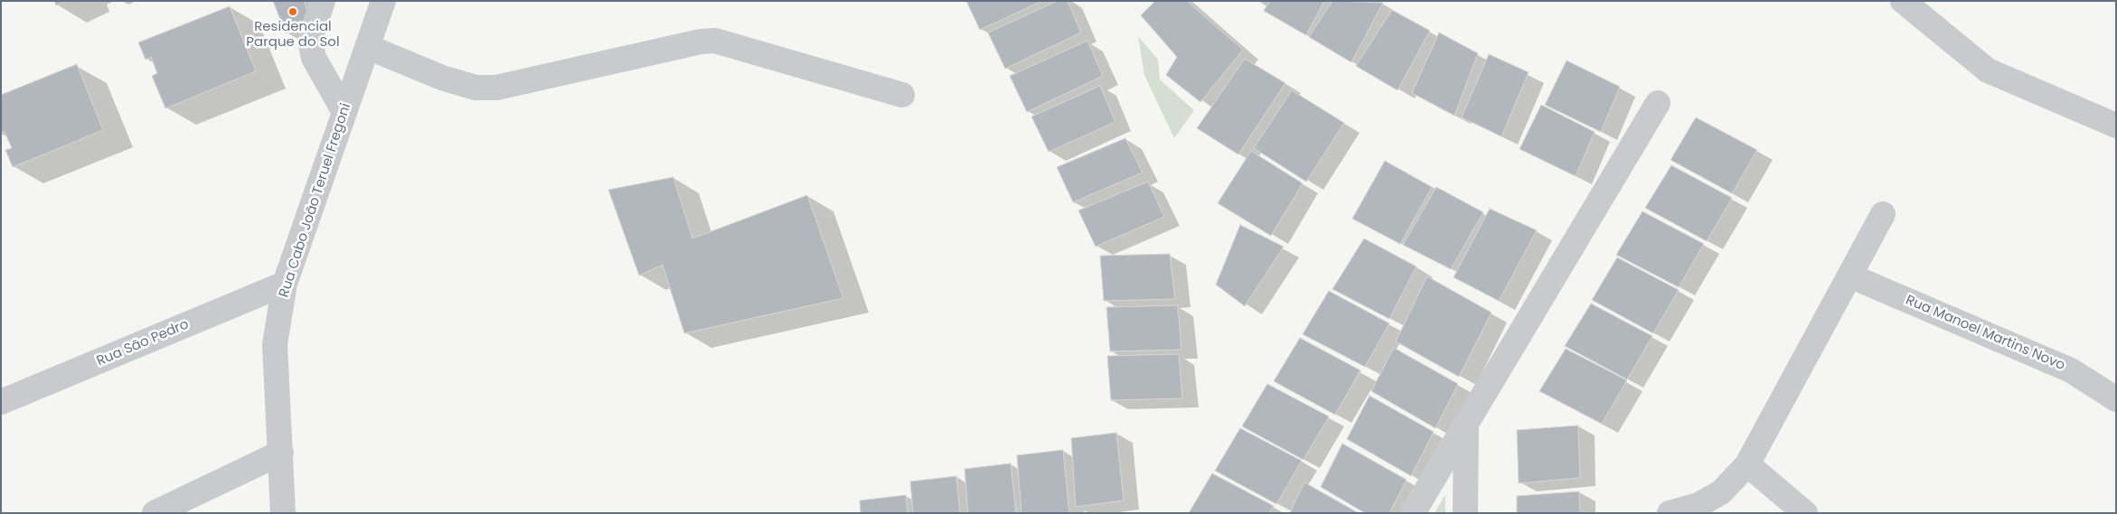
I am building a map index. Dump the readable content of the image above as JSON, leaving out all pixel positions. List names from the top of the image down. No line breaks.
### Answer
{"streets":{"street":["Rua Cabo João Teruel Fregoni","Rua Manoel Martins Novo","Rua São Pedro"]},"crossings":[["Rua Cabo João Teruel Fregoni","Rua São Pedro"]],"places":["Residencial Parque do Sol"]}
